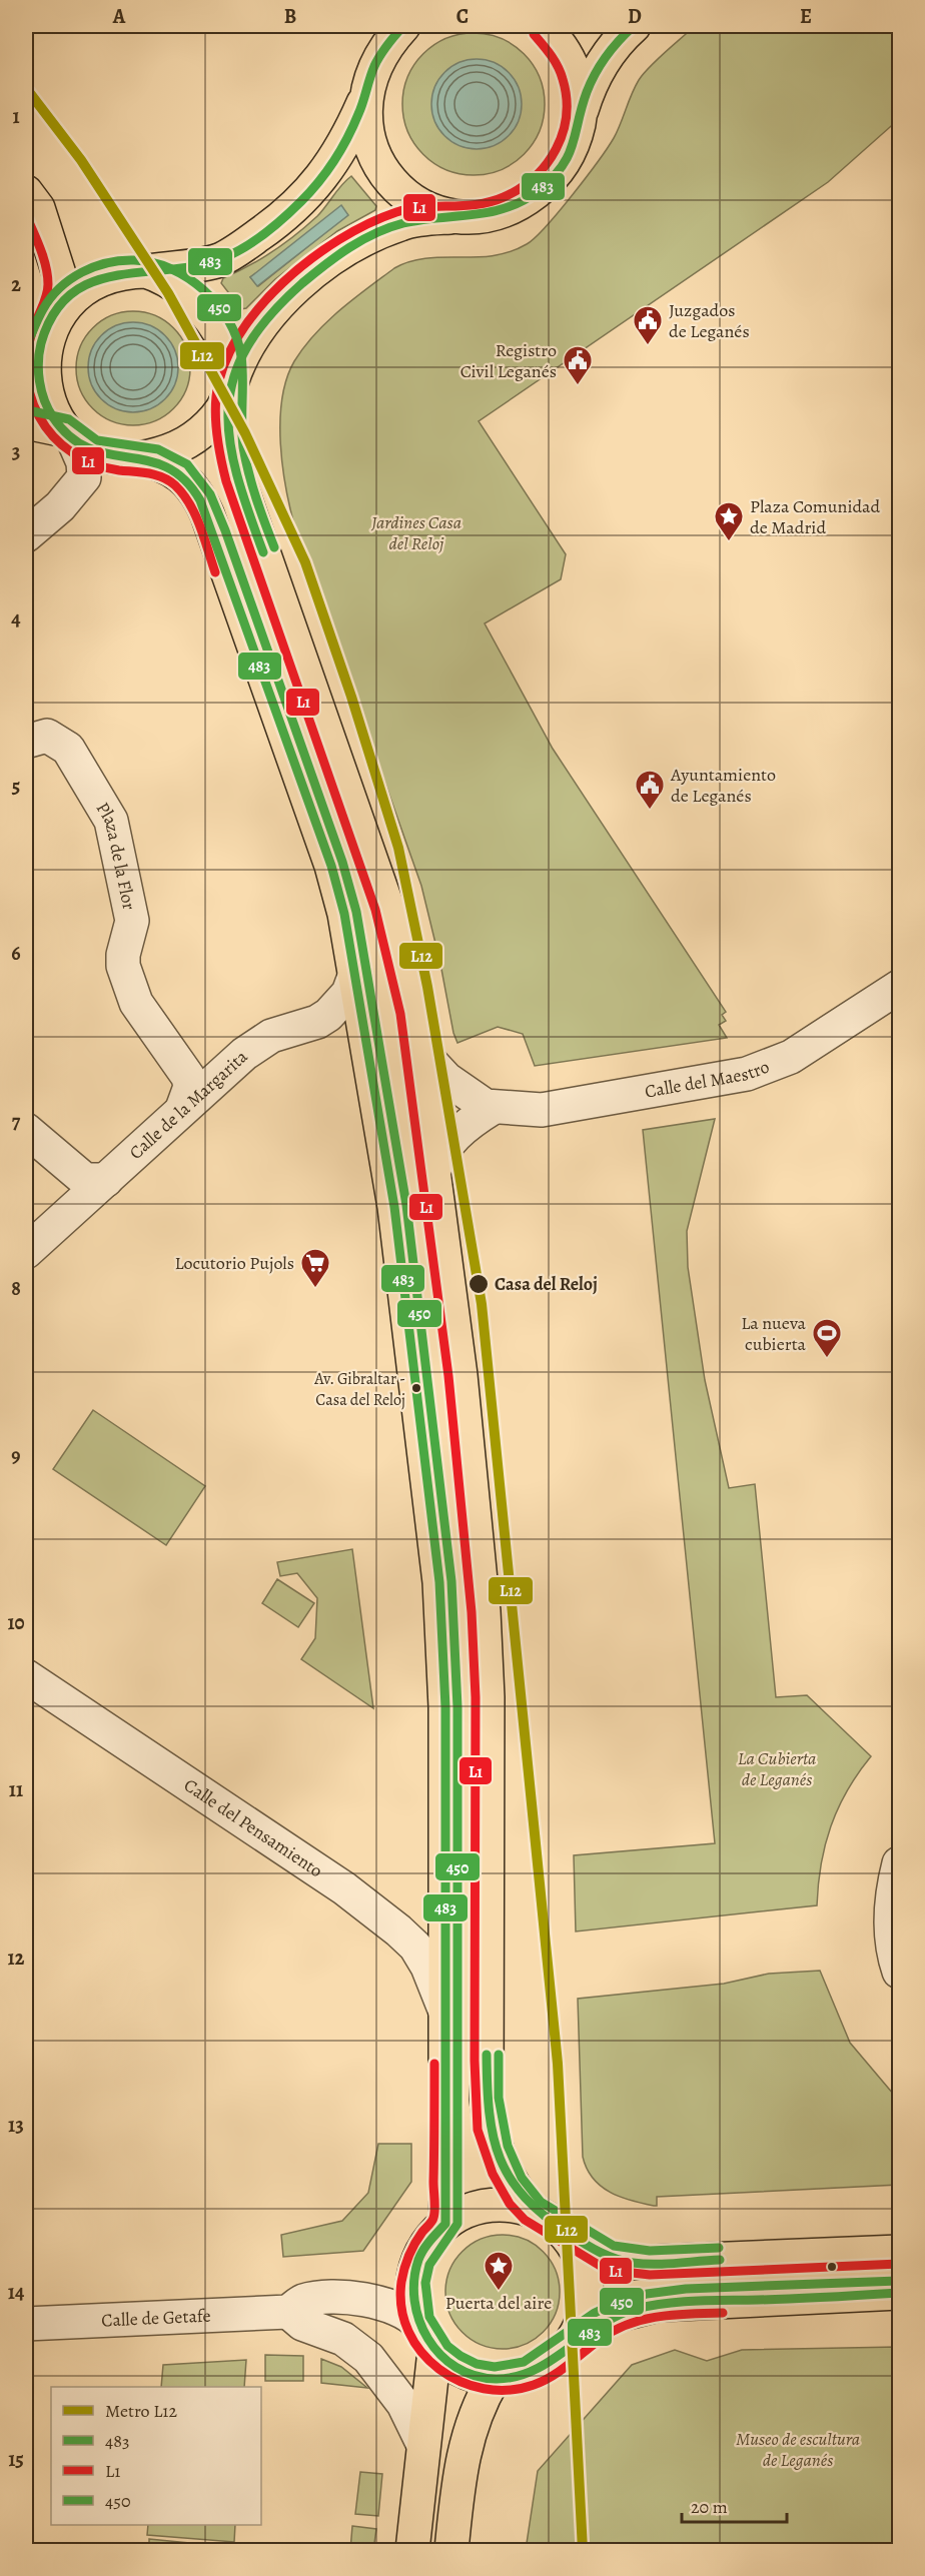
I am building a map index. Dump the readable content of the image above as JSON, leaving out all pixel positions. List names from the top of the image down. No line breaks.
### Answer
{"streets":{"street":["Plaza de la Flor","Calle del Maestro","Calle de la Margarita","Calle del Pensamiento","Calle de Getafe"]},"crossings":[["Plaza de la Flor","Calle de la Margarita"]],"parks":["Jardines Casa del Reloj","La Cubierta de Leganés","Museo de escultura de Leganés"],"places":{"public building":["Juzgados de Leganés","Registro Civil Leganés","Ayuntamiento de Leganés"],"place":["Plaza Comunidad de Madrid","Puerta del aire"],"other":["Casa del Reloj","Av. Gibraltar - Casa del Reloj"],"supermarket":["Locutorio Pujols"],"sports":["La nueva cubierta"]},"lines":["transit line 483","transit line L1","metro line L12","transit line 450"],"legend":["Metro L12","483","L1","450"],"scale_bar":"20 m","grid":{"columns":["A","B","C","D","E"],"rows":["1","2","3","4","5","6","7","8","9","10","11","12","13","14","15"]}}
